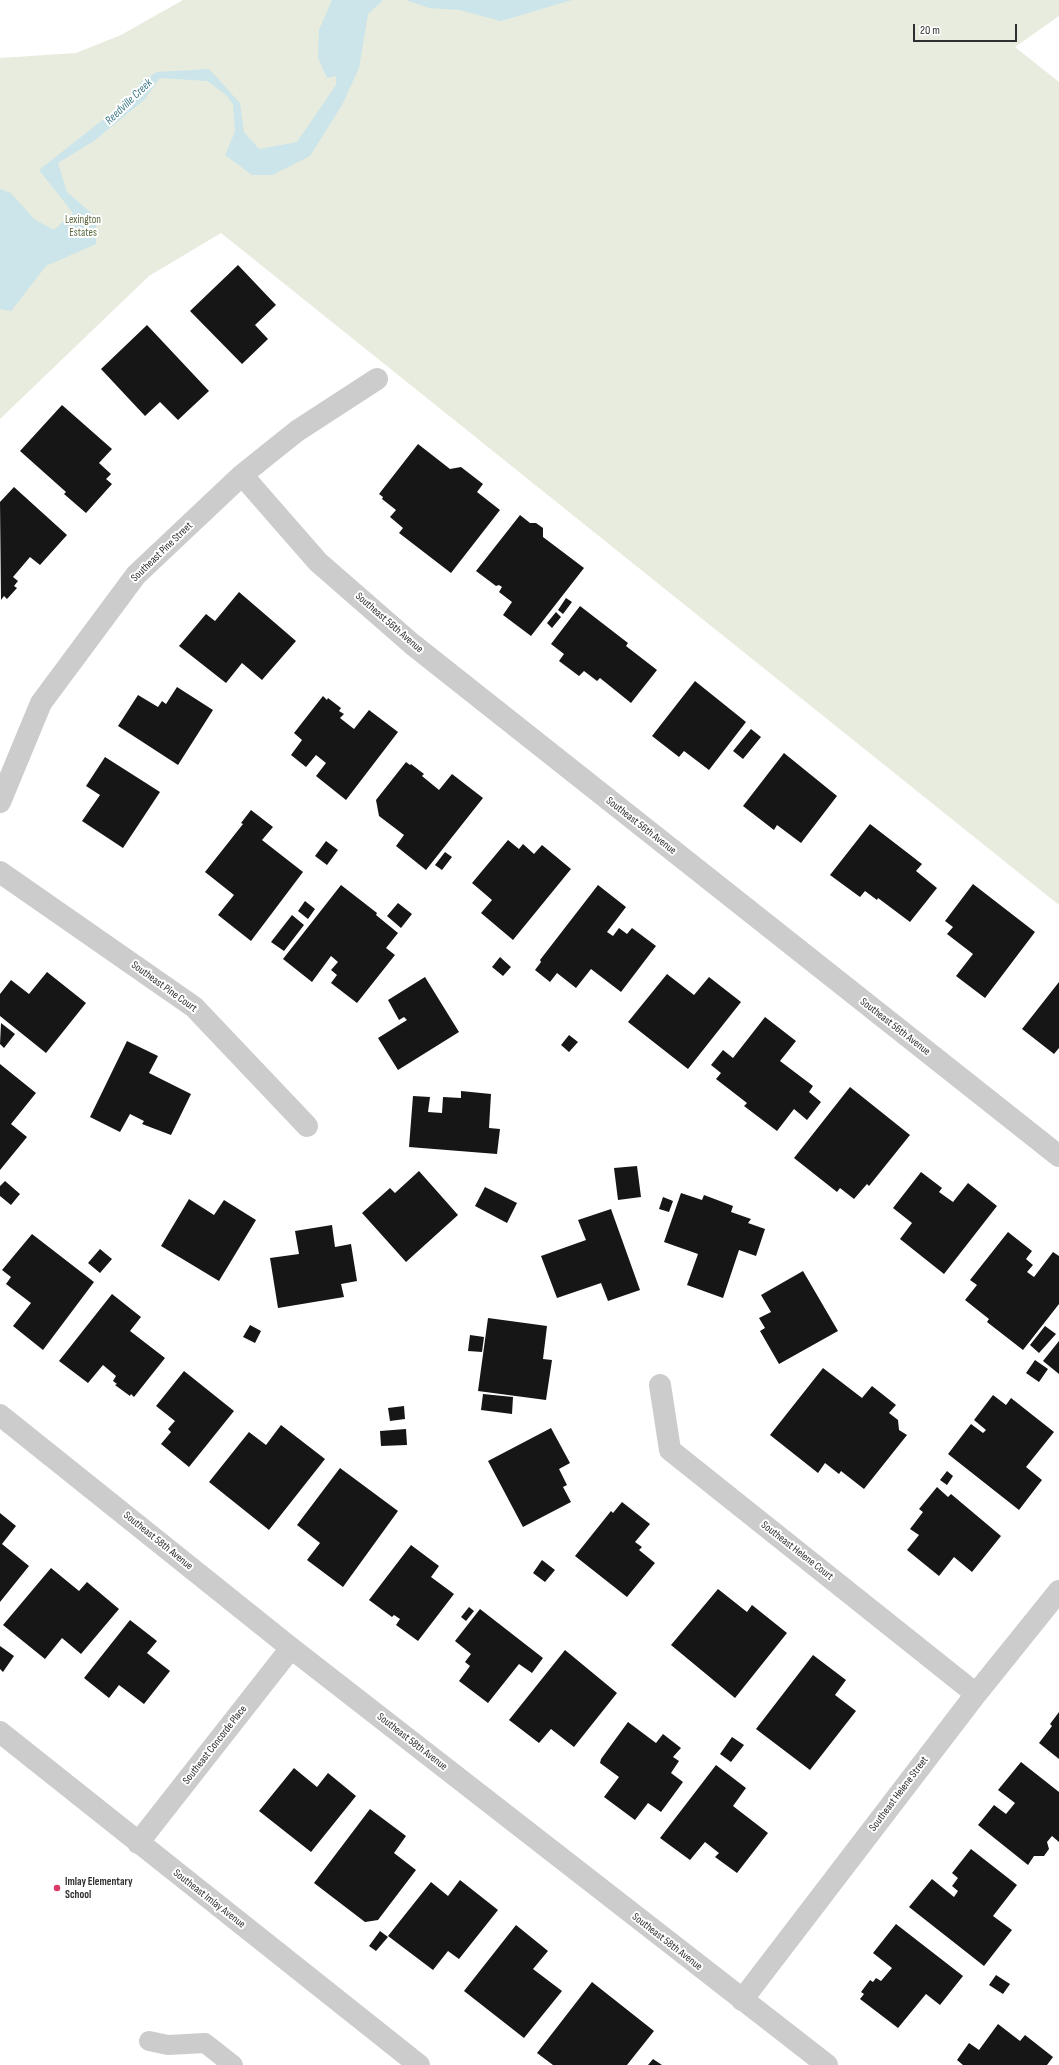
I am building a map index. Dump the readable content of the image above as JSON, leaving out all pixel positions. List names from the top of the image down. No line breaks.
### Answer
{"streets":{"street":["Southeast Pine Street","Southeast 56th Avenue","Southeast Pine Court","Southeast 58th Avenue","Southeast Helene Court","Southeast Concorde Place","Southeast Helene Street","Southeast Imlay Avenue"]},"crossings":[["Southeast Pine Street","Southeast 56th Avenue"],["Southeast 58th Avenue","Southeast Concorde Place"],["Southeast 58th Avenue","Southeast Helene Street"],["Southeast Helene Court","Southeast Helene Street"],["Southeast Concorde Place","Southeast Imlay Avenue"]],"water":["Reedville Creek"],"parks":["Lexington Estates"],"places":["Imlay Elementary School"],"scale_bar":"20 m"}
